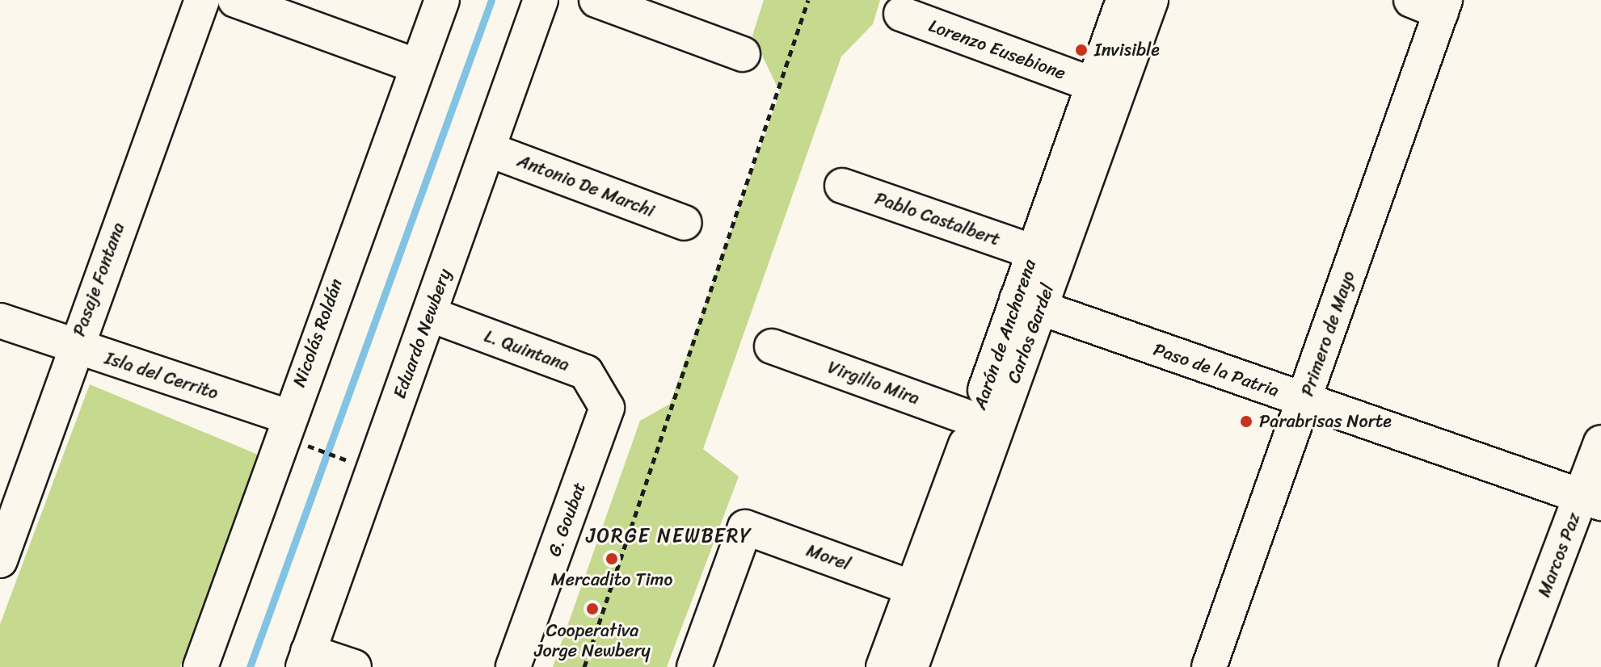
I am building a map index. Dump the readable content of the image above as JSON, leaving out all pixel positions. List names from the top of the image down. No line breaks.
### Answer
{"streets":{"street":["Lorenzo Eusebione","Antonio De Marchi","Pablo Castalbert","Pasaje Fontana","Nicolás Roldán","Eduardo Newbery","Carlos Gardel","Primero de Mayo","Aarón de Anchorena","L. Quintana","Paso de la Patria","Isla del Cerrito","Virgilio Mira","G. Goubat","Marcos Paz","Morel"]},"crossings":[["Lorenzo Eusebione","Aarón de Anchorena"],["Antonio De Marchi","Eduardo Newbery"],["Pablo Castalbert","Aarón de Anchorena"],["Pasaje Fontana","Isla del Cerrito"],["Nicolás Roldán","Isla del Cerrito"],["Eduardo Newbery","L. Quintana"],["Carlos Gardel","Aarón de Anchorena"],["Carlos Gardel","Paso de la Patria"],["Primero de Mayo","Paso de la Patria"],["Aarón de Anchorena","Paso de la Patria"],["Aarón de Anchorena","Virgilio Mira"],["Aarón de Anchorena","Morel"],["L. Quintana","G. Goubat"],["Paso de la Patria","Marcos Paz"]],"districts":["JORGE NEWBERY"],"places":["Invisible","Parabrisas Norte","Mercadito Timo","Cooperativa Jorge Newbery"]}
